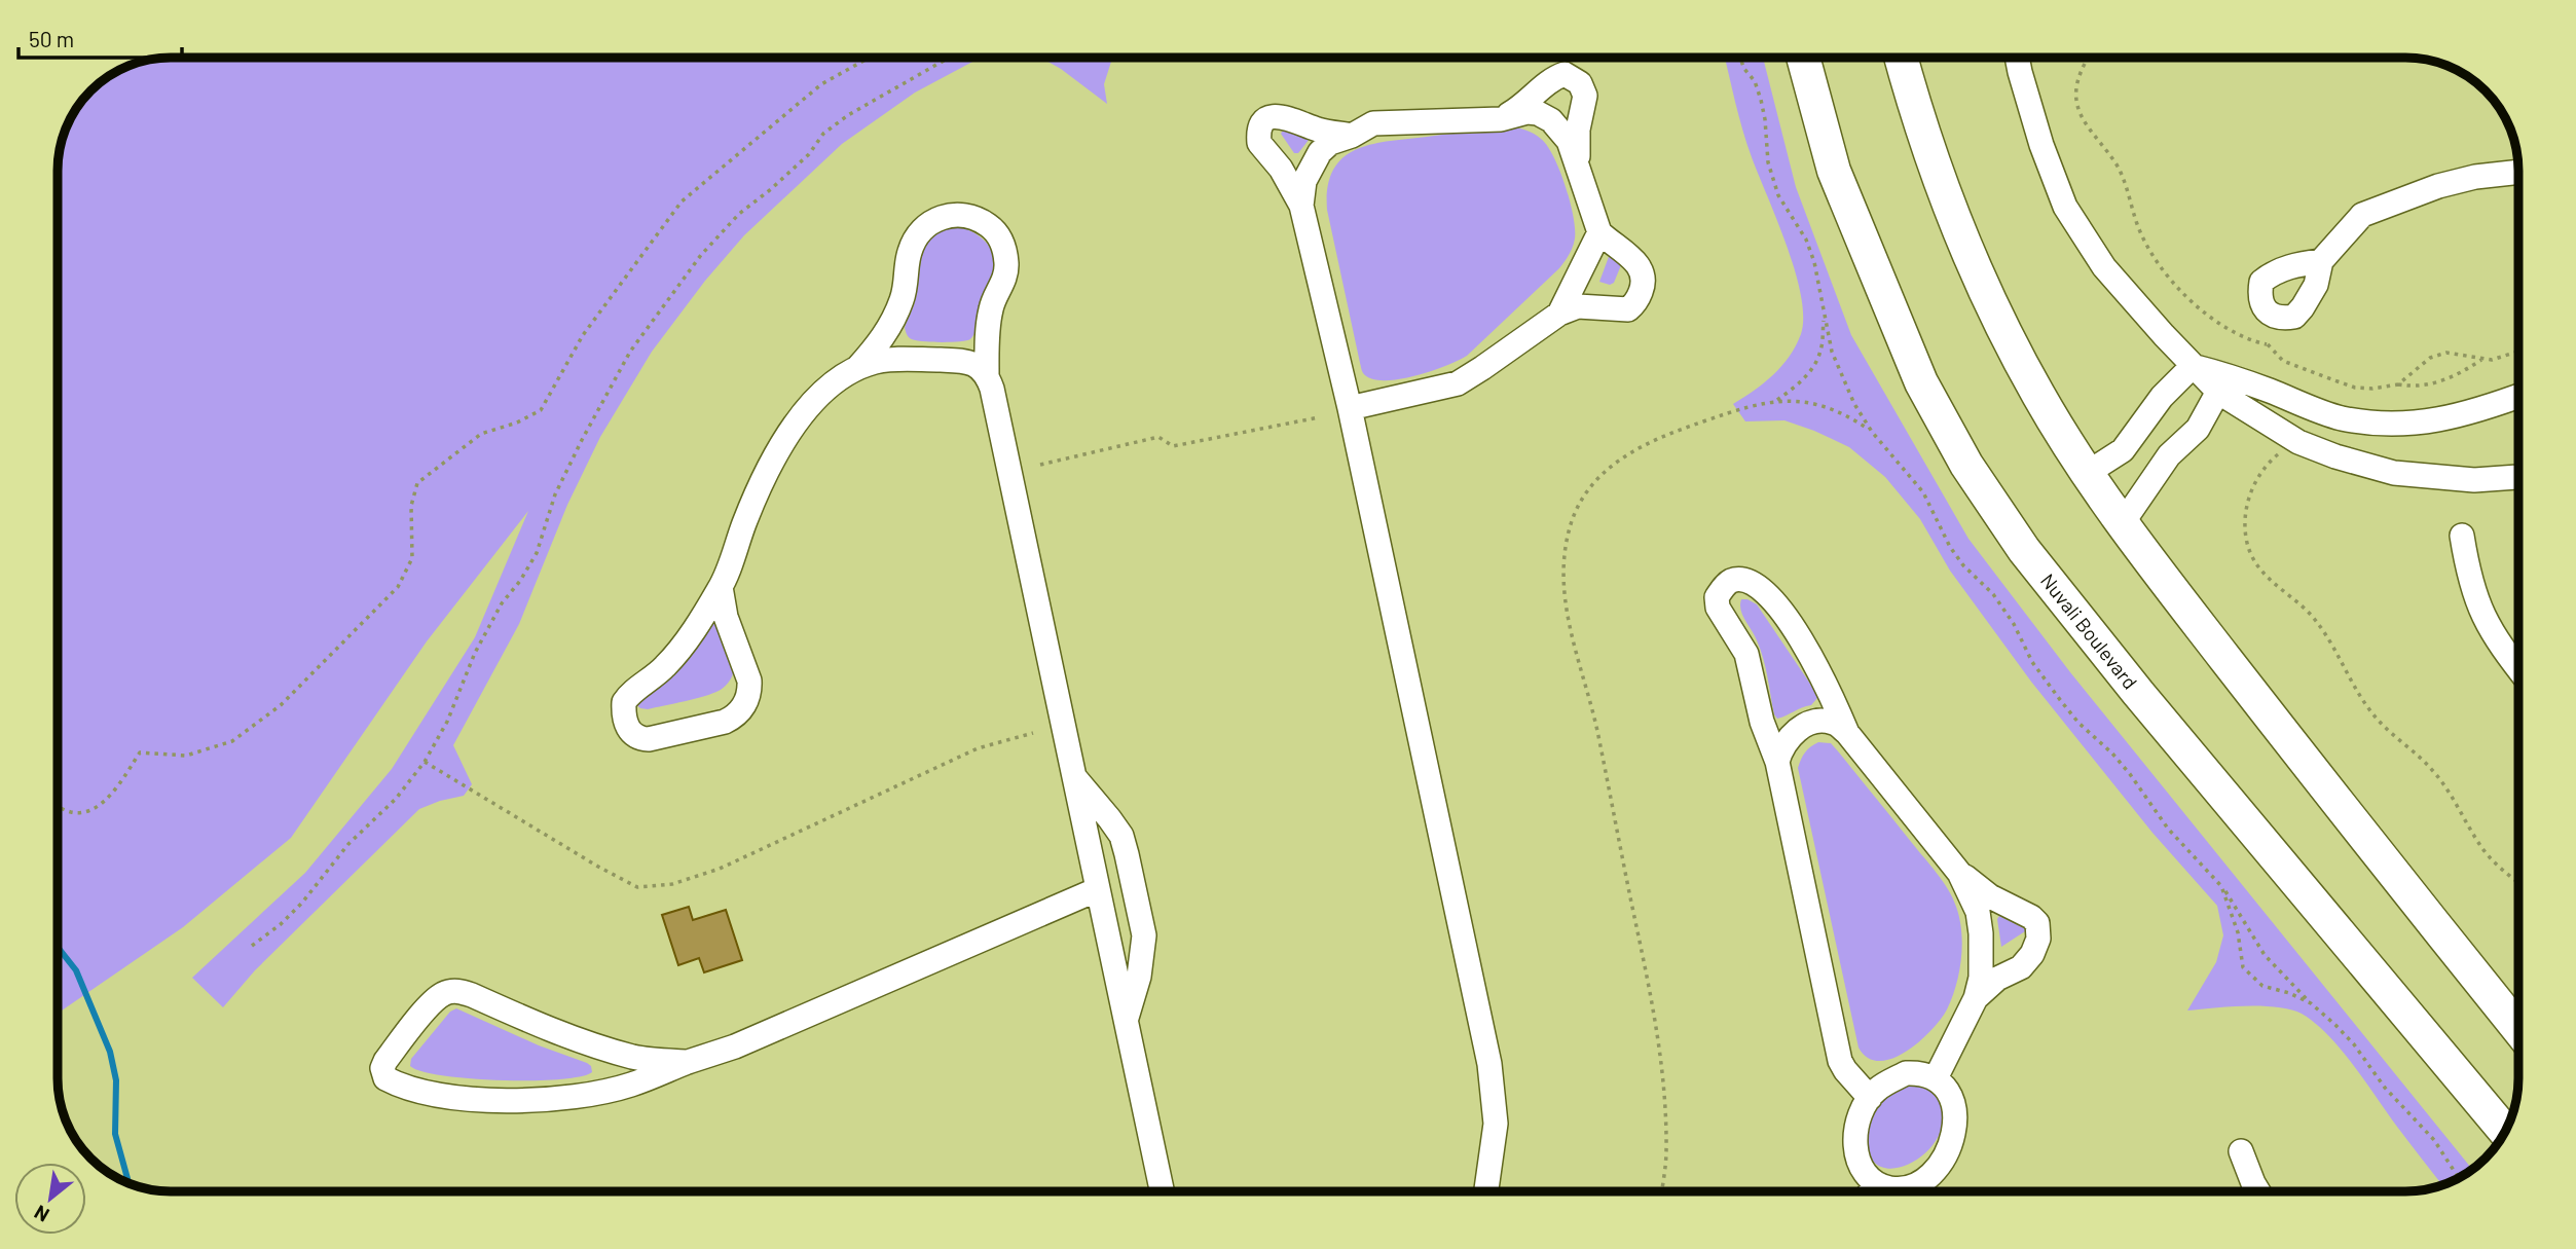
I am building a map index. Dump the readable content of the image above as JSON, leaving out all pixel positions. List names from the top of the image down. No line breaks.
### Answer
{"streets":{"main road":["Nuvali Boulevard"]},"scale_bar":"50 m","north":"bottom left"}
